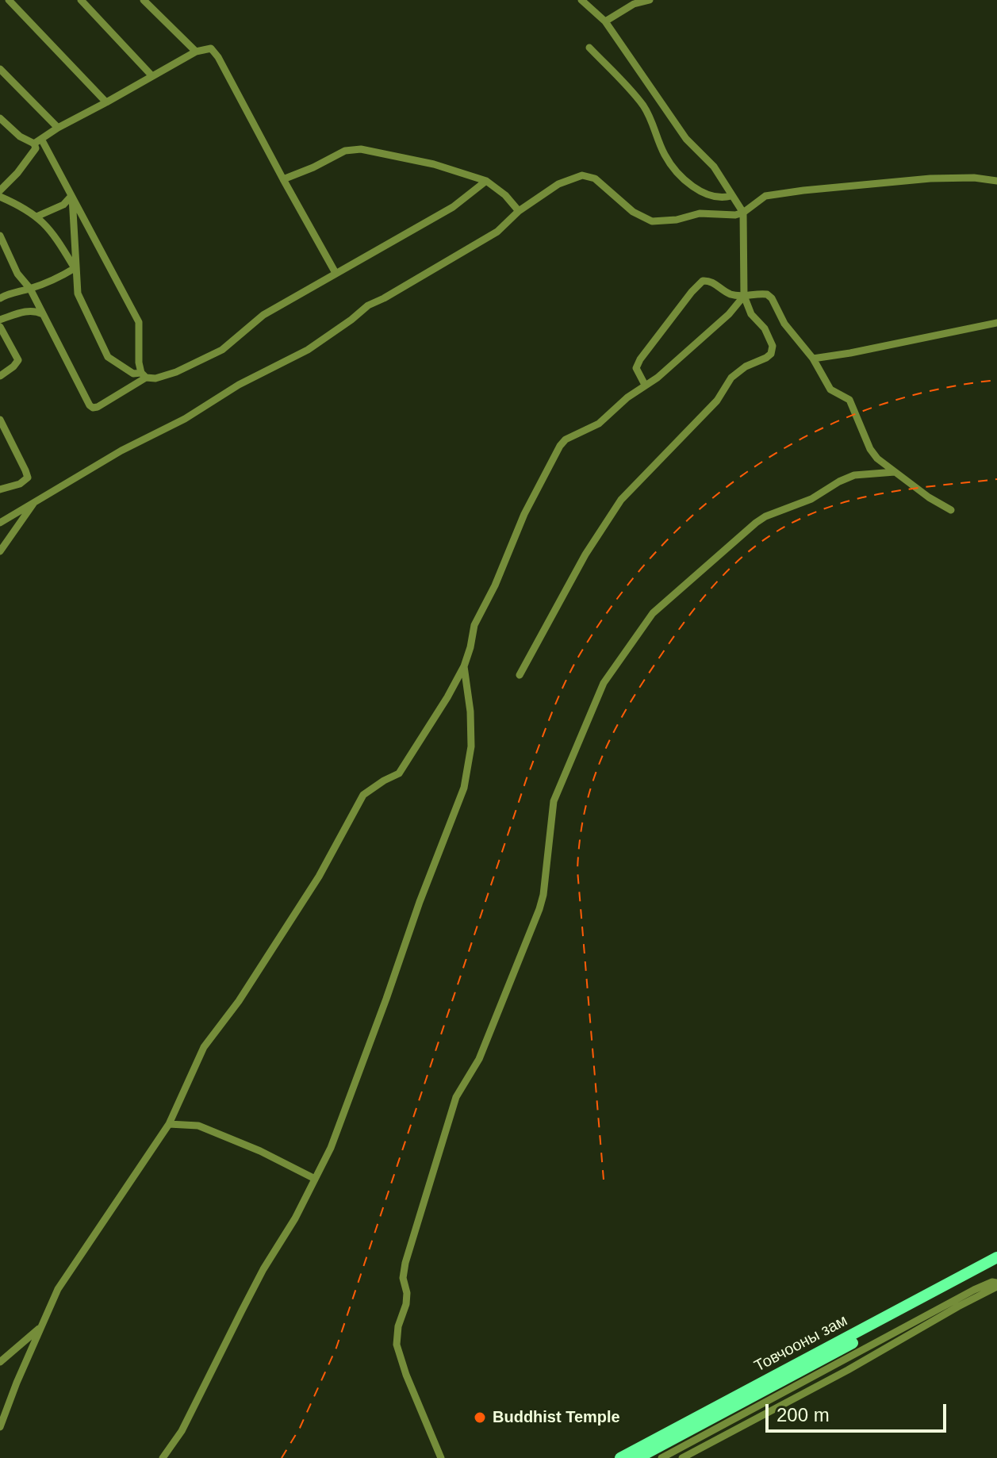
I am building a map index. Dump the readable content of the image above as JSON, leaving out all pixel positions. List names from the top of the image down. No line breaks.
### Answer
{"streets":{"highway":["Товчооны зам"]},"places":["Buddhist Temple"],"scale_bar":"200 m"}
